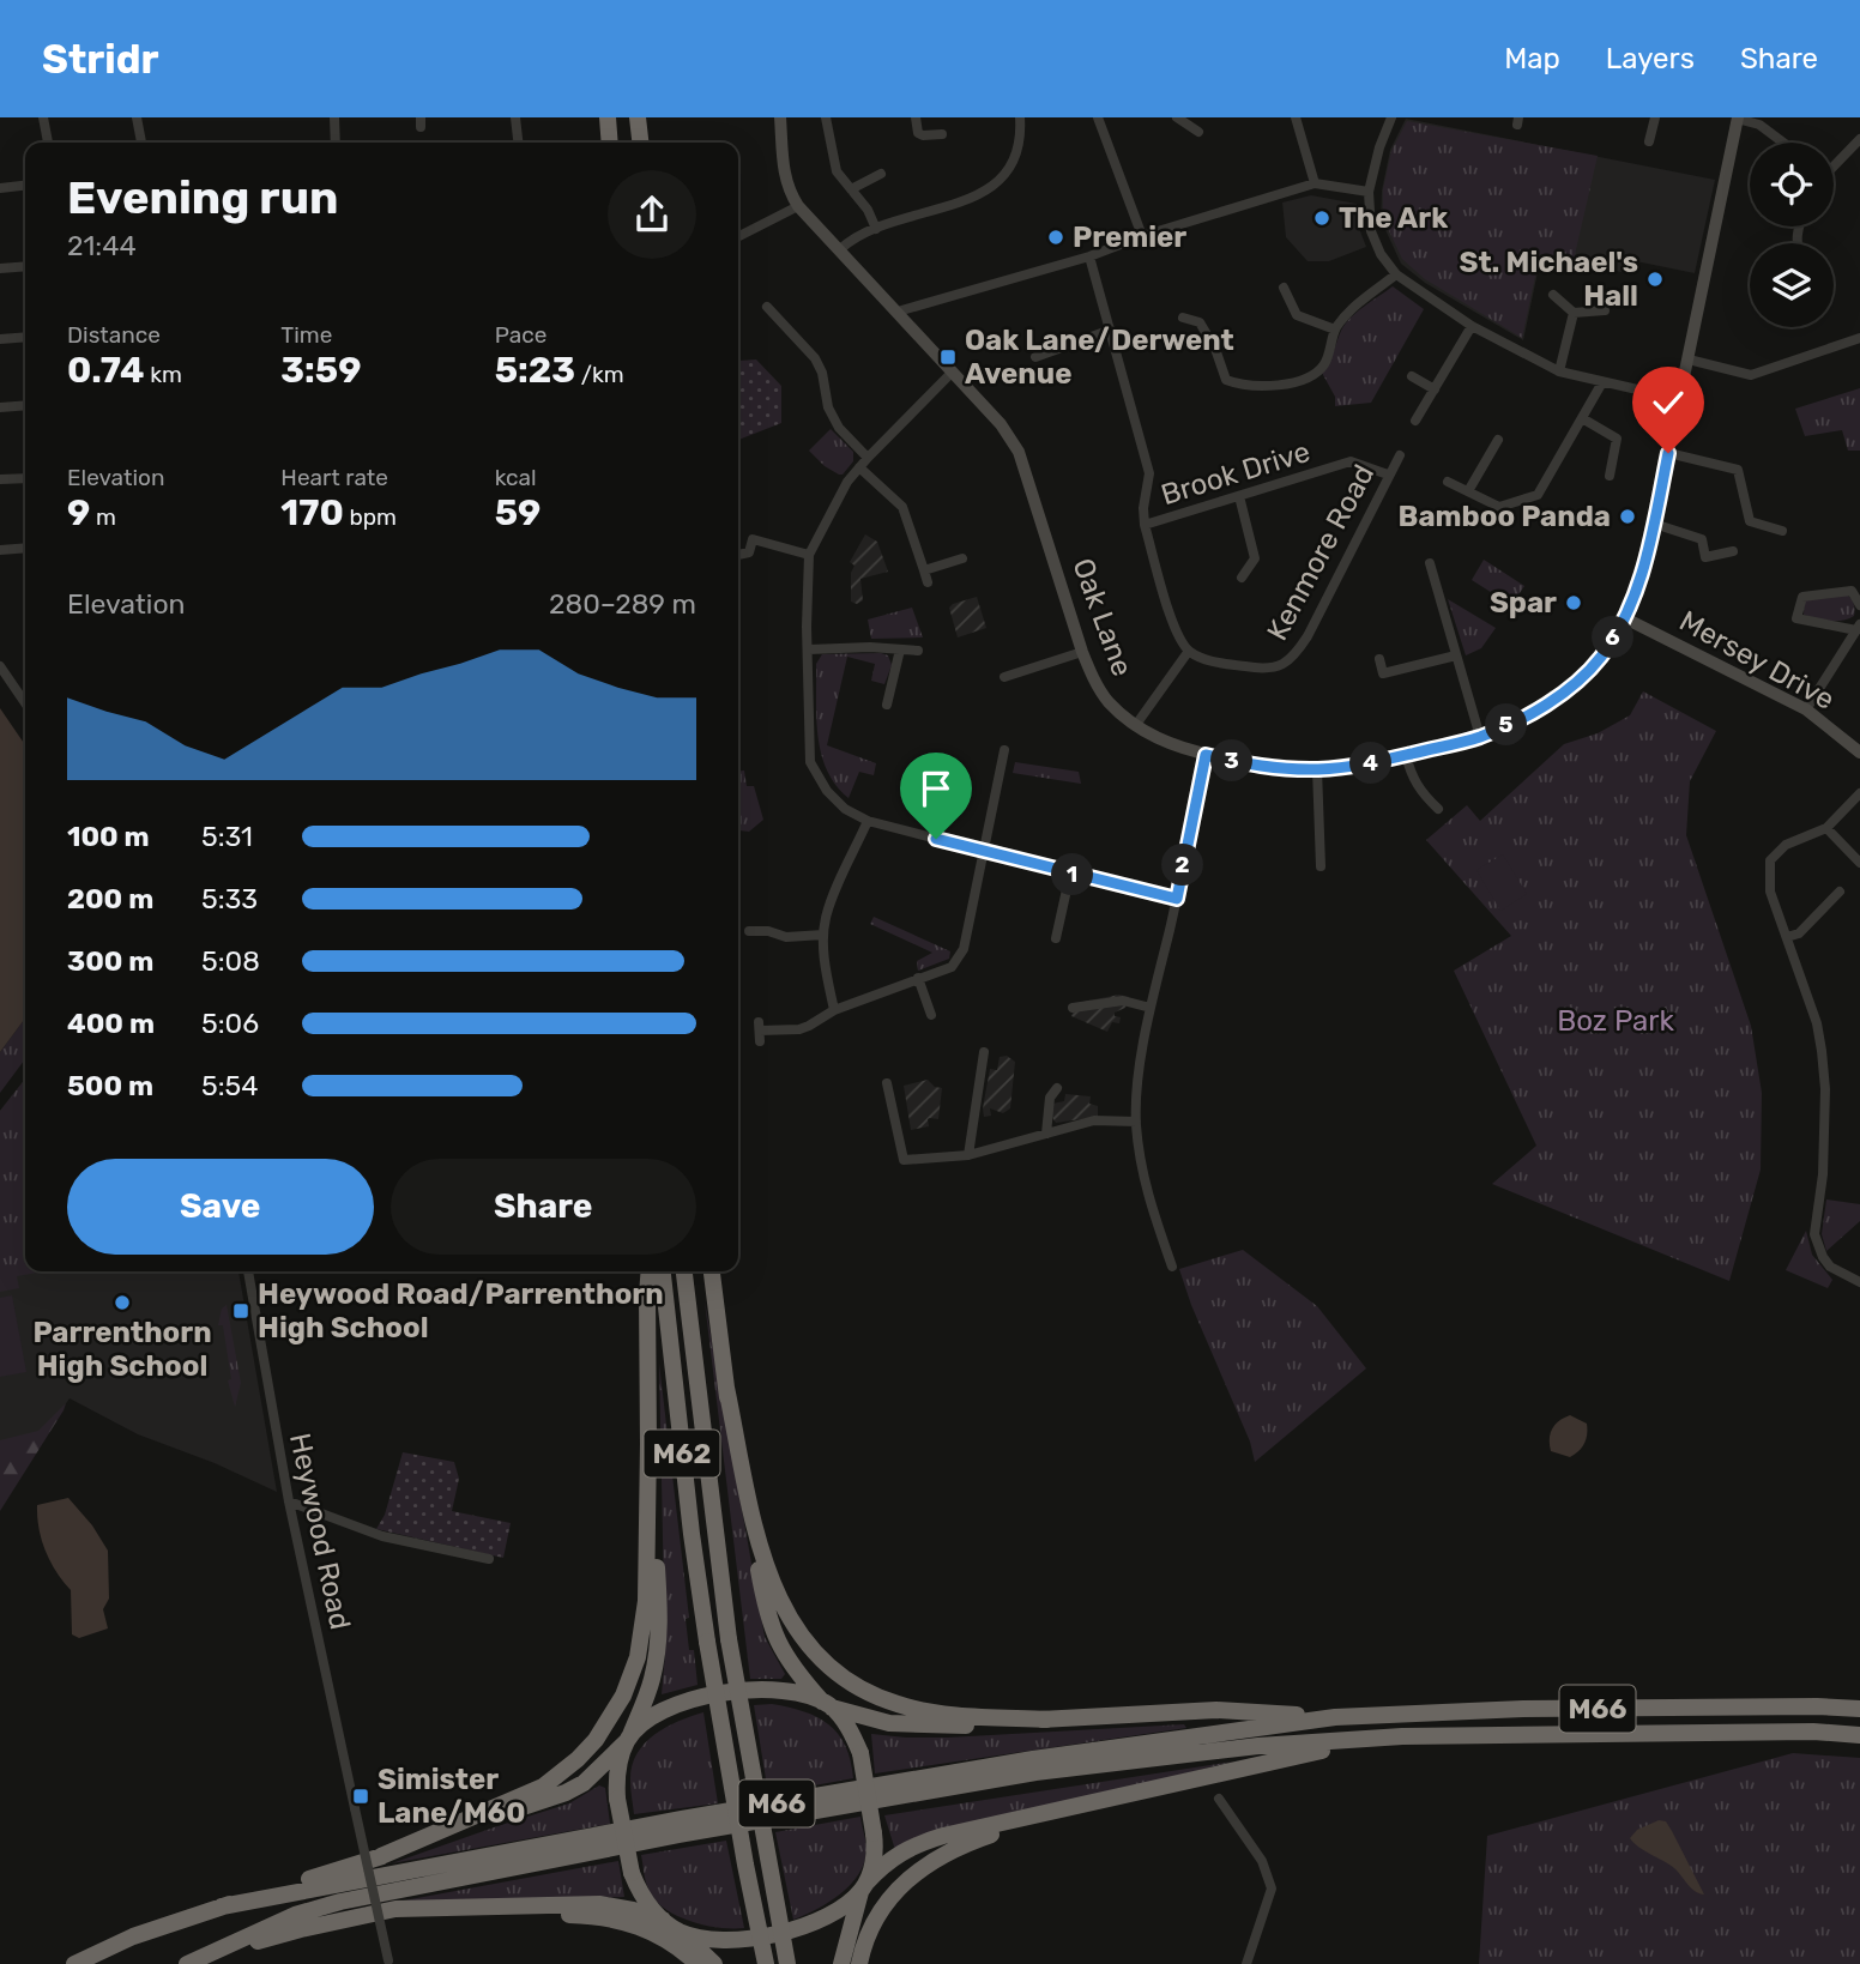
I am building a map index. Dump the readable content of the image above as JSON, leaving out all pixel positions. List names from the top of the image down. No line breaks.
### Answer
{"streets":{"highway":["M62","M66"],"street":["Brook Drive","Kenmore Road","Oak Lane","Mersey Drive","Heywood Road"]},"crossings":[["Brook Drive","Kenmore Road"],["Oak Lane","Mersey Drive"]],"parks":["Boz Park"],"places":{"other":["The Ark","Premier","St. Michael's Hall","Bamboo Panda","Spar","Parrenthorn High School"],"transit":["Oak Lane/Derwent Avenue","Heywood Road/Parrenthorn High School","Simister Lane/M60"]},"page":{"header":"Stridr","nav":["Map","Layers","Share"],"heading":["Evening run","21:44"],"stats":[["Distance","0.74 km"],["Time","3:59"],["Pace","5:23 /km"],["Elevation","9 m"],["Heart rate","170 bpm"],["kcal","59"]],"chart":["Elevation","280–289 m"],"pins":["6","5","3","4","2","1"],"list":[{"name":"100 m","note":"5:31"},{"name":"200 m","note":"5:33"},{"name":"300 m","note":"5:08"},{"name":"400 m","note":"5:06"},{"name":"500 m","note":"5:54"}],"buttons":["Save","Share"]}}
